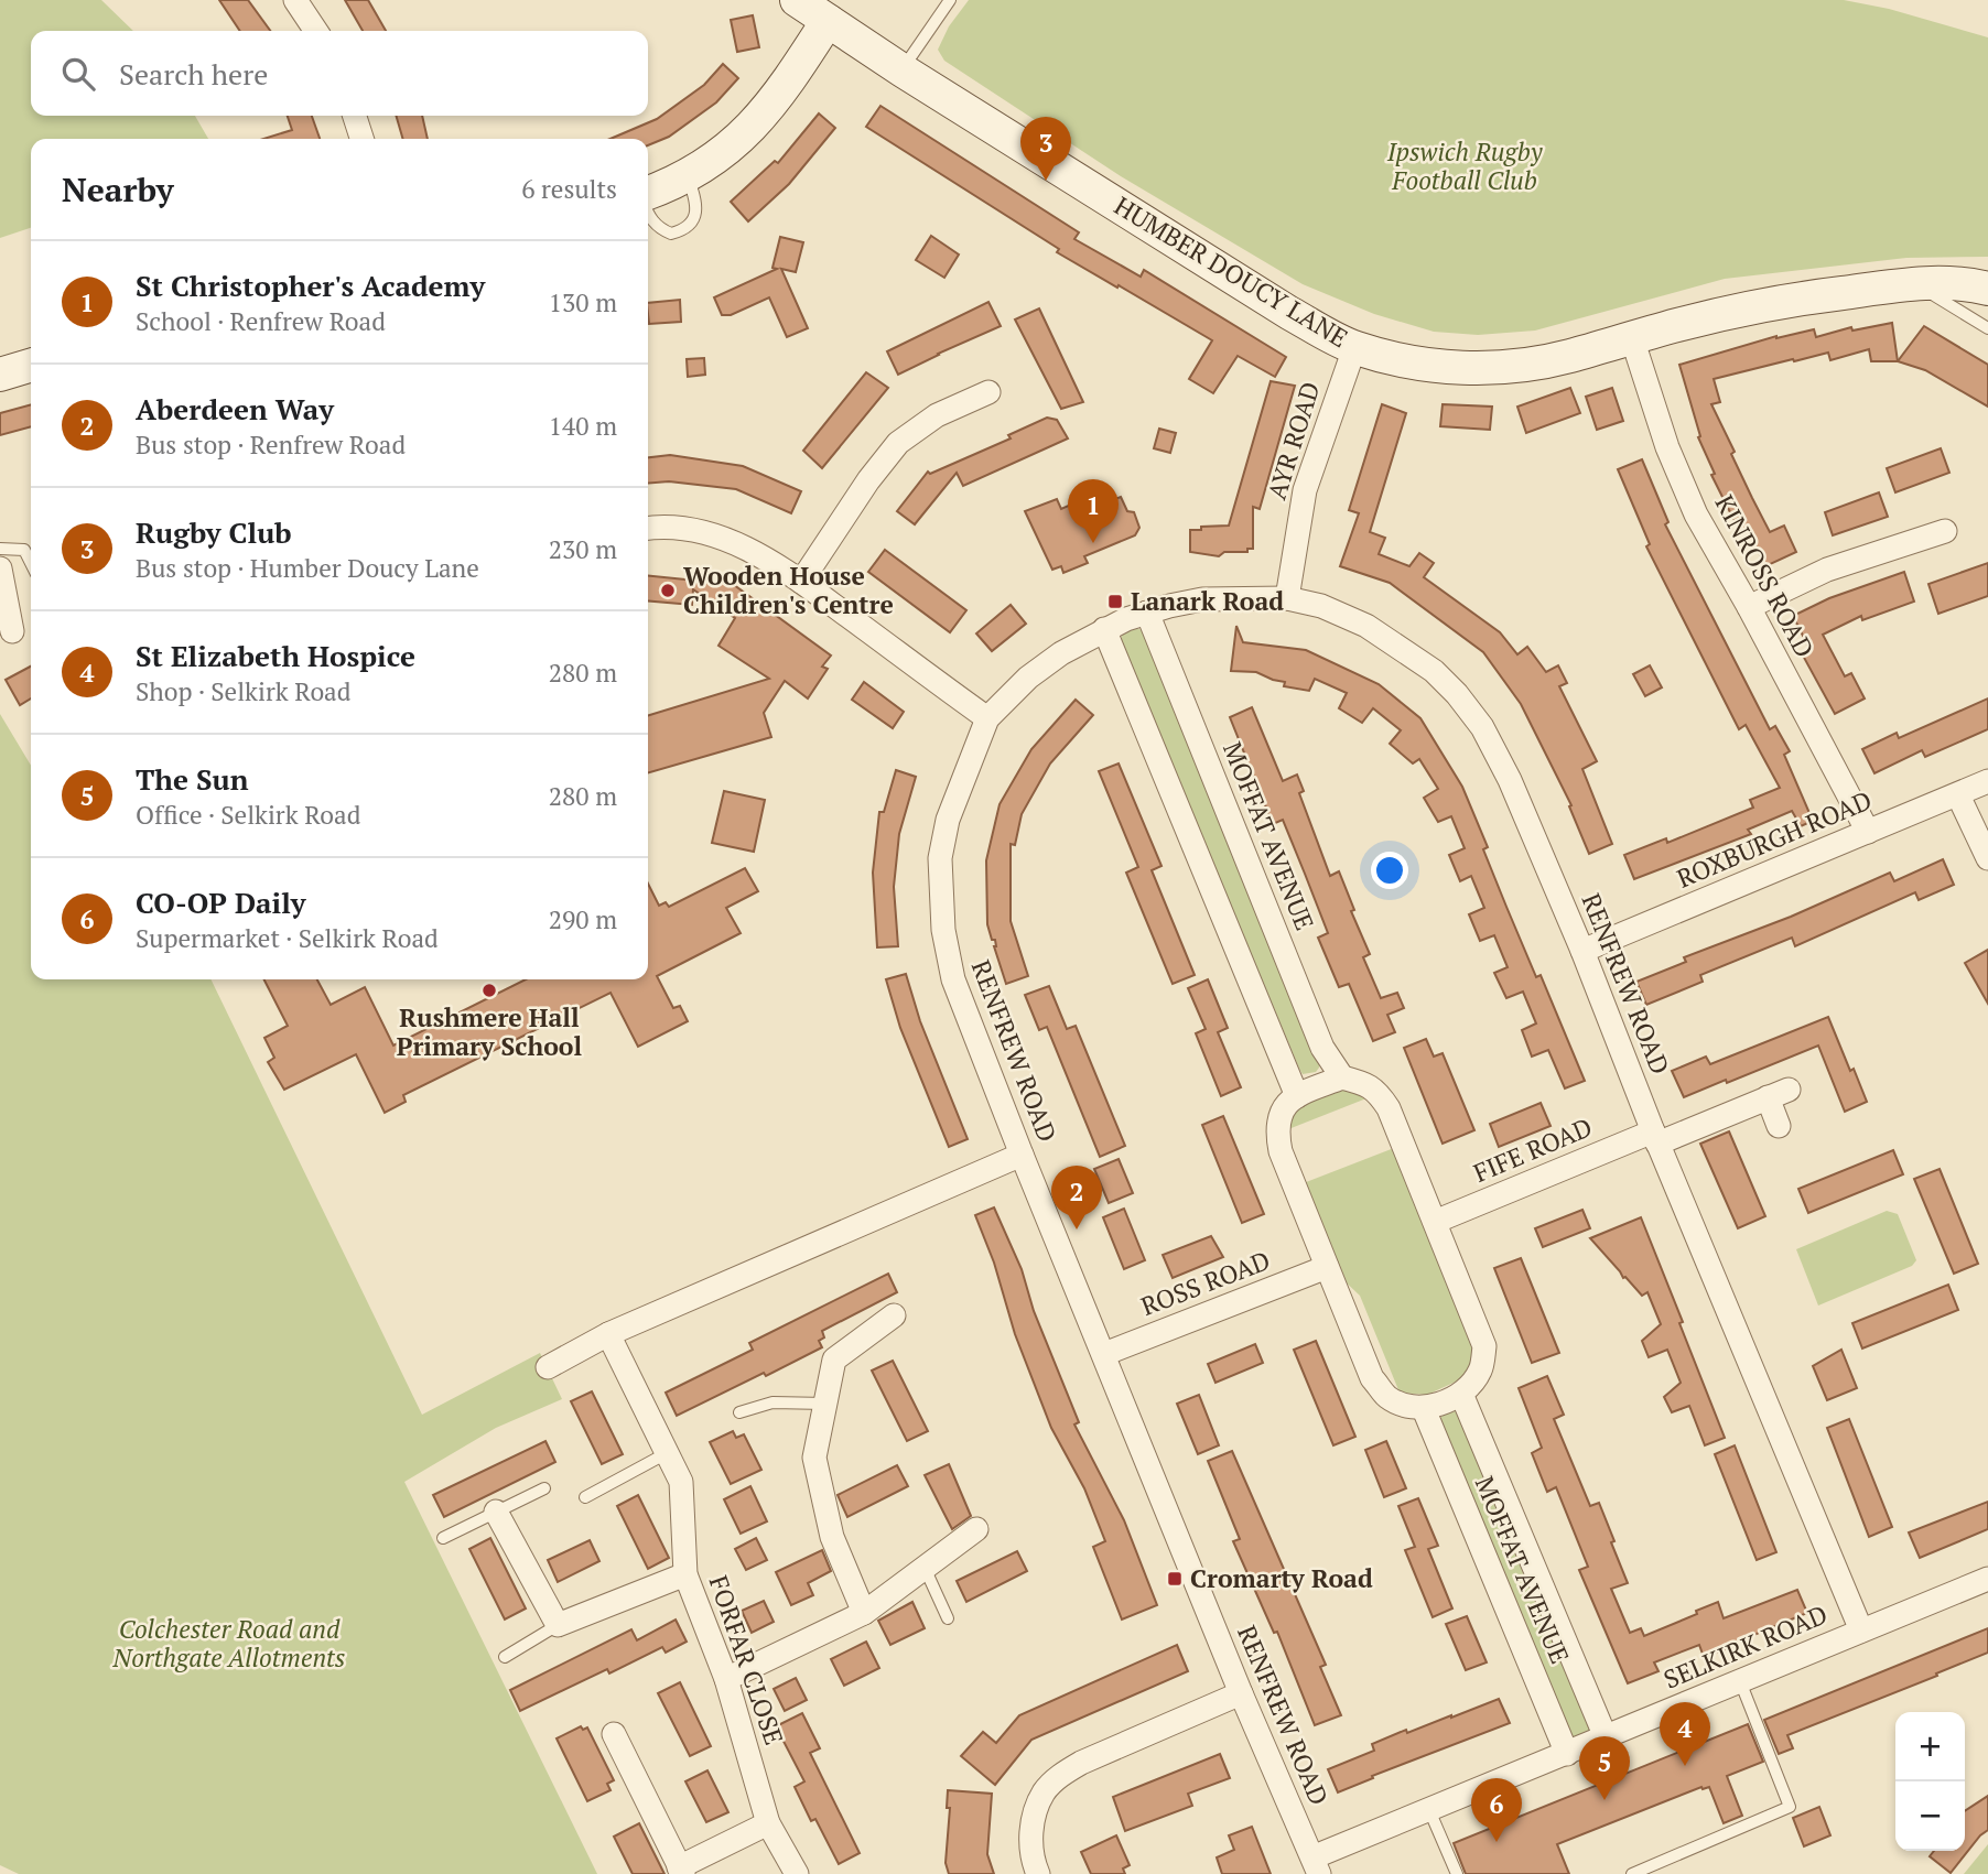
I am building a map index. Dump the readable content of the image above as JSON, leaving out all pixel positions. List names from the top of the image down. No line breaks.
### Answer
{"streets":{"street":["HUMBER DOUCY LANE","AYR ROAD","KINROSS ROAD","MOFFAT AVENUE","ROXBURGH ROAD","RENFREW ROAD","FIFE ROAD","ROSS ROAD","SELKIRK ROAD","FORFAR CLOSE"]},"crossings":[["HUMBER DOUCY LANE","AYR ROAD"],["HUMBER DOUCY LANE","KINROSS ROAD"],["AYR ROAD","RENFREW ROAD"],["KINROSS ROAD","ROXBURGH ROAD"],["MOFFAT AVENUE","RENFREW ROAD"],["MOFFAT AVENUE","SELKIRK ROAD"],["ROXBURGH ROAD","RENFREW ROAD"],["RENFREW ROAD","FIFE ROAD"],["RENFREW ROAD","ROSS ROAD"],["RENFREW ROAD","SELKIRK ROAD"]],"parks":["Ipswich Rugby Football Club","Colchester Road and Northgate Allotments"],"places":{"other":["Wooden House Children's Centre","Rushmere Hall Primary School"],"transit":["Lanark Road","Cromarty Road"]},"page":{"search":"Search here","pins":["3","1","2","4","5","6"],"heading":["Nearby","6 results"],"list":[{"mark":"1","name":"St Christopher's Academy","note":"School · Renfrew Road","value":"130 m"},{"mark":"2","name":"Aberdeen Way","note":"Bus stop · Renfrew Road","value":"140 m"},{"mark":"3","name":"Rugby Club","note":"Bus stop · Humber Doucy Lane","value":"230 m"},{"mark":"4","name":"St Elizabeth Hospice","note":"Shop · Selkirk Road","value":"280 m"},{"mark":"5","name":"The Sun","note":"Office · Selkirk Road","value":"280 m"},{"mark":"6","name":"CO-OP Daily","note":"Supermarket · Selkirk Road","value":"290 m"}],"map_buttons":["+","−"]}}
